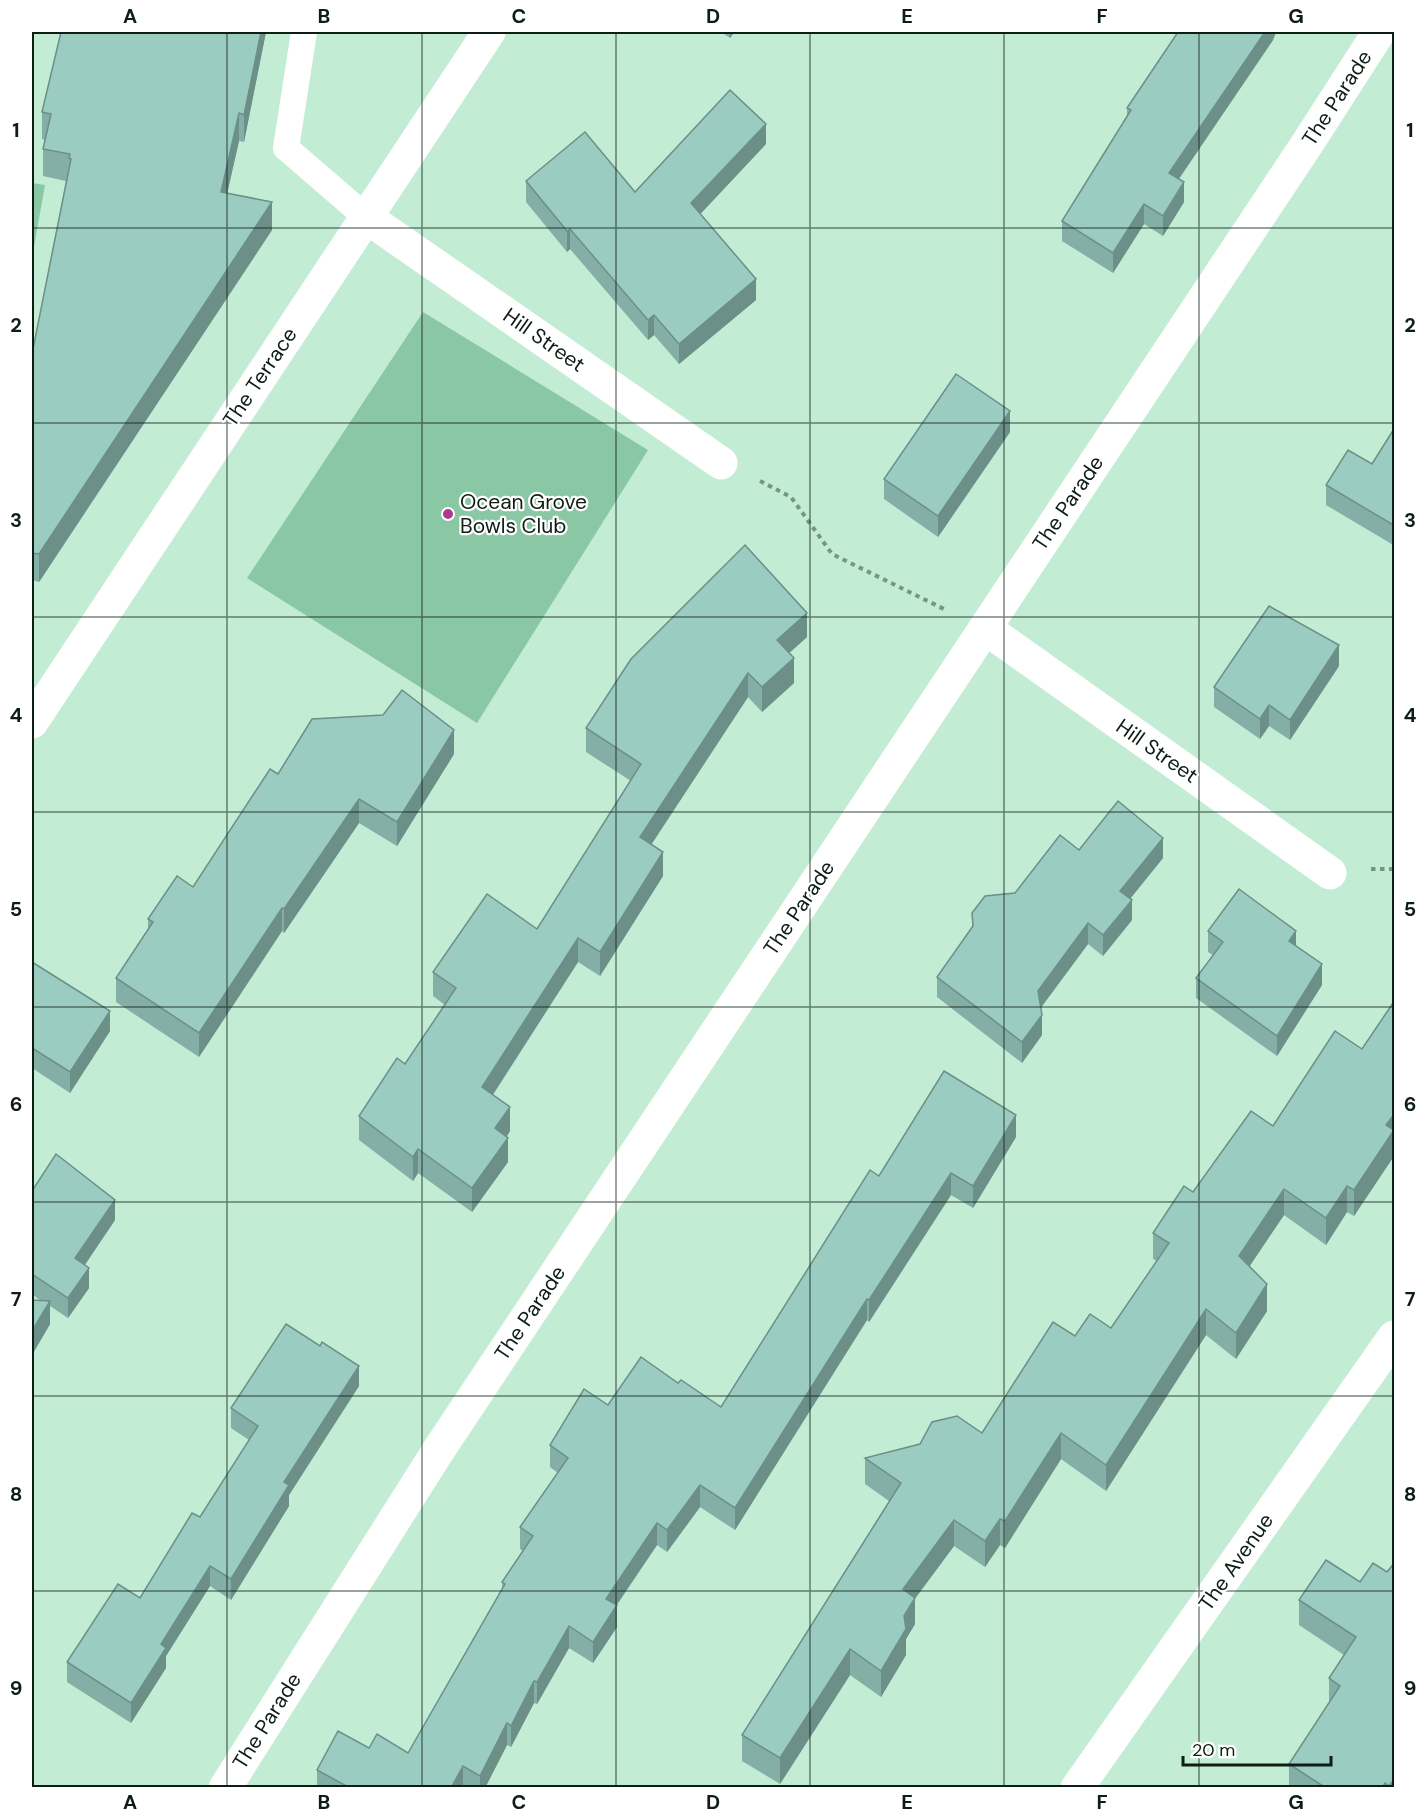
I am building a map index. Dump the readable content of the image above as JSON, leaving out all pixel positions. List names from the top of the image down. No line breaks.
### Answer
{"streets":{"street":["The Parade","Hill Street","The Terrace","The Avenue"]},"crossings":[["The Parade","Hill Street"],["Hill Street","The Terrace"]],"places":["Ocean Grove Bowls Club"],"scale_bar":"20 m","grid":{"columns":["A","B","C","D","E","F","G"],"rows":["1","2","3","4","5","6","7","8","9"]}}
